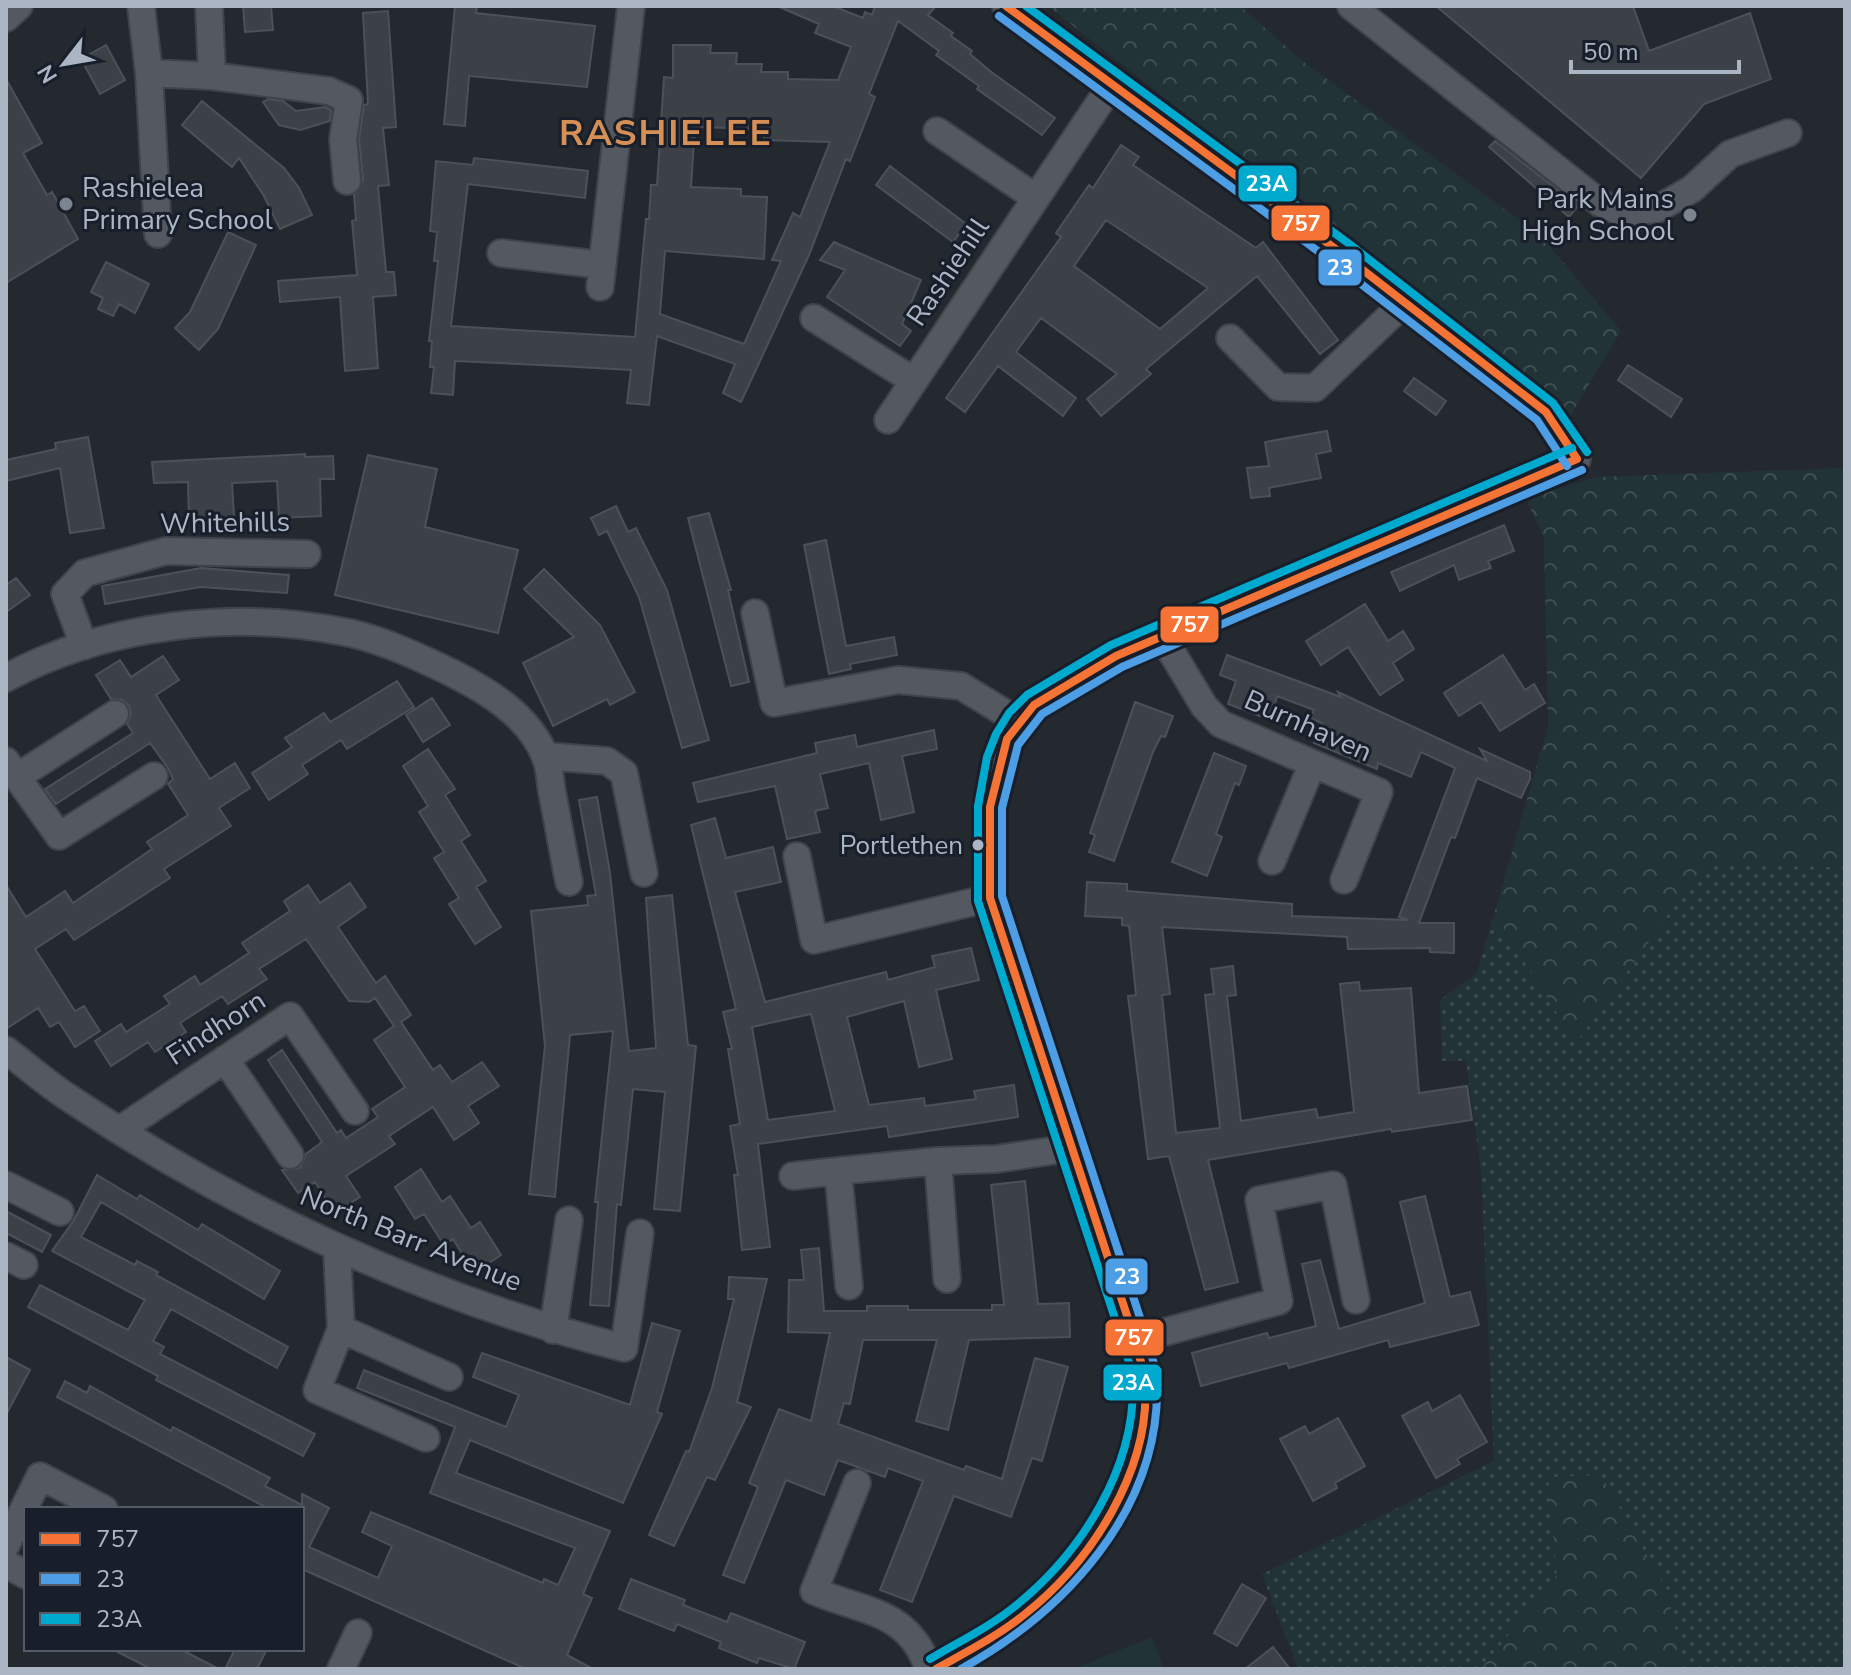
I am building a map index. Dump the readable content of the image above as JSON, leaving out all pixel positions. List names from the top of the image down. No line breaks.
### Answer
{"streets":{"street":["Rashiehill","Whitehills","Burnhaven","Findhorn","North Barr Avenue"]},"crossings":[["Findhorn","North Barr Avenue"]],"districts":["RASHIELEE"],"places":["Rashielea Primary School","Park Mains High School","Portlethen"],"lines":["transit line 757","transit line 23A","transit line 23"],"legend":["757","23","23A"],"scale_bar":"50 m","north":"bottom left"}
